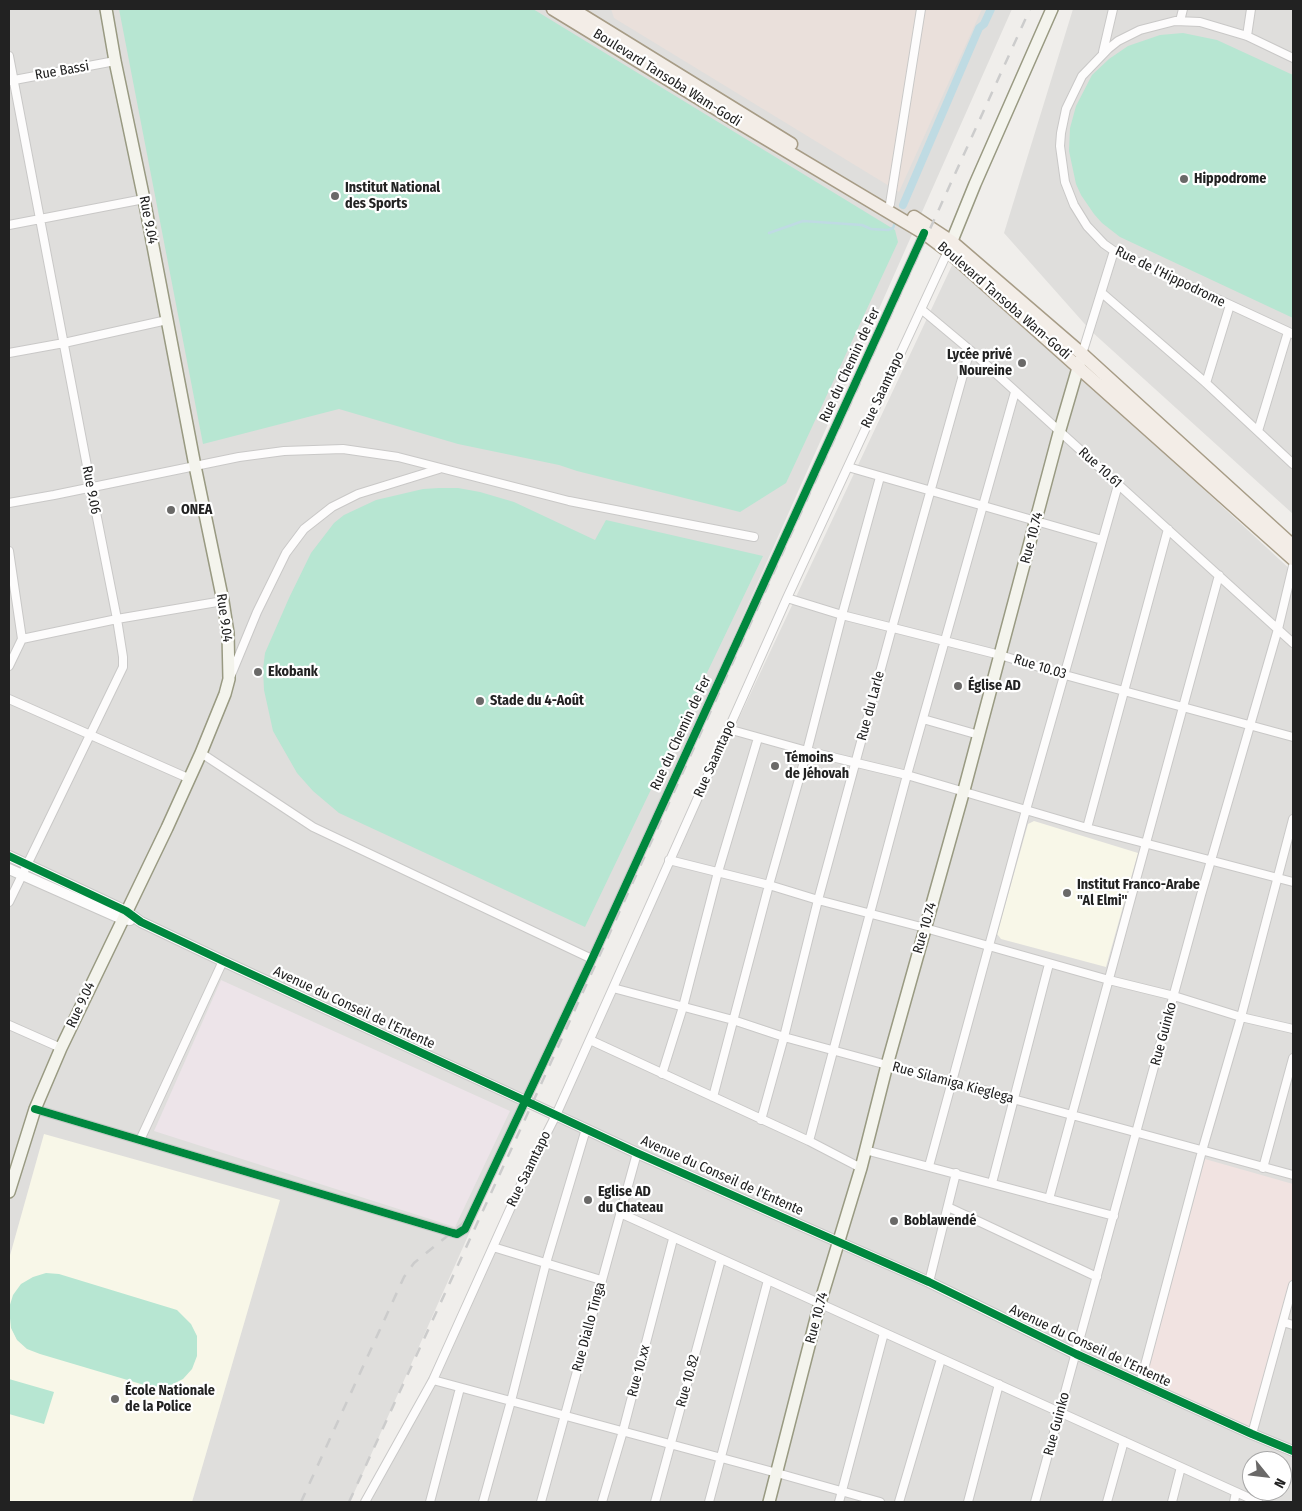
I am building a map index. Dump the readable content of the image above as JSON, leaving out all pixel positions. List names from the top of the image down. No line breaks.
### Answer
{"streets":{"main road":["Boulevard Tansoba Wam-Godi","Rue 9.04","Rue Saamtapo","Rue 10.74"],"street":["Rue Bassi","Rue de l'Hippodrome","Rue du Chemin de Fer","Rue 10.61","Rue 9.06","Rue 10.03","Rue du Larle","Avenue du Conseil de l'Entente","Rue Guinko","Rue Silamiga Kieglega","Rue Diallo Tinga","Rue 10.xx","Rue 10.82"]},"crossings":[["Rue Bassi","Rue 9.04"],["Rue Bassi","Rue 9.06"],["Boulevard Tansoba Wam-Godi","Rue du Chemin de Fer"],["Boulevard Tansoba Wam-Godi","Rue Saamtapo"],["Boulevard Tansoba Wam-Godi","Rue 10.74"],["Rue 9.04","Avenue du Conseil de l'Entente"],["Rue du Chemin de Fer","Avenue du Conseil de l'Entente"],["Rue Saamtapo","Rue 10.61"],["Rue Saamtapo","Rue 10.03"],["Rue Saamtapo","Avenue du Conseil de l'Entente"],["Rue Saamtapo","Rue Silamiga Kieglega"],["Rue 10.61","Rue 10.74"],["Rue 10.61","Rue du Larle"],["Rue 10.61","Rue Guinko"],["Rue 9.06","Avenue du Conseil de l'Entente"],["Rue 10.74","Rue 10.03"],["Rue 10.74","Avenue du Conseil de l'Entente"],["Rue 10.74","Rue Silamiga Kieglega"],["Rue 10.03","Rue du Larle"],["Rue 10.03","Rue Guinko"],["Rue du Larle","Rue Silamiga Kieglega"],["Avenue du Conseil de l'Entente","Rue Guinko"],["Avenue du Conseil de l'Entente","Rue Diallo Tinga"],["Rue Guinko","Rue Silamiga Kieglega"]],"places":["Hippodrome","Institut National des Sports","Lycée privé Noureine","ONEA","Ekobank","Église AD","Stade du 4-Août","Témoins de Jéhovah","Institut Franco-Arabe \"Al Elmi\"","Eglise AD du Chateau","Boblawendé","École Nationale de la Police"],"north":"bottom right"}
